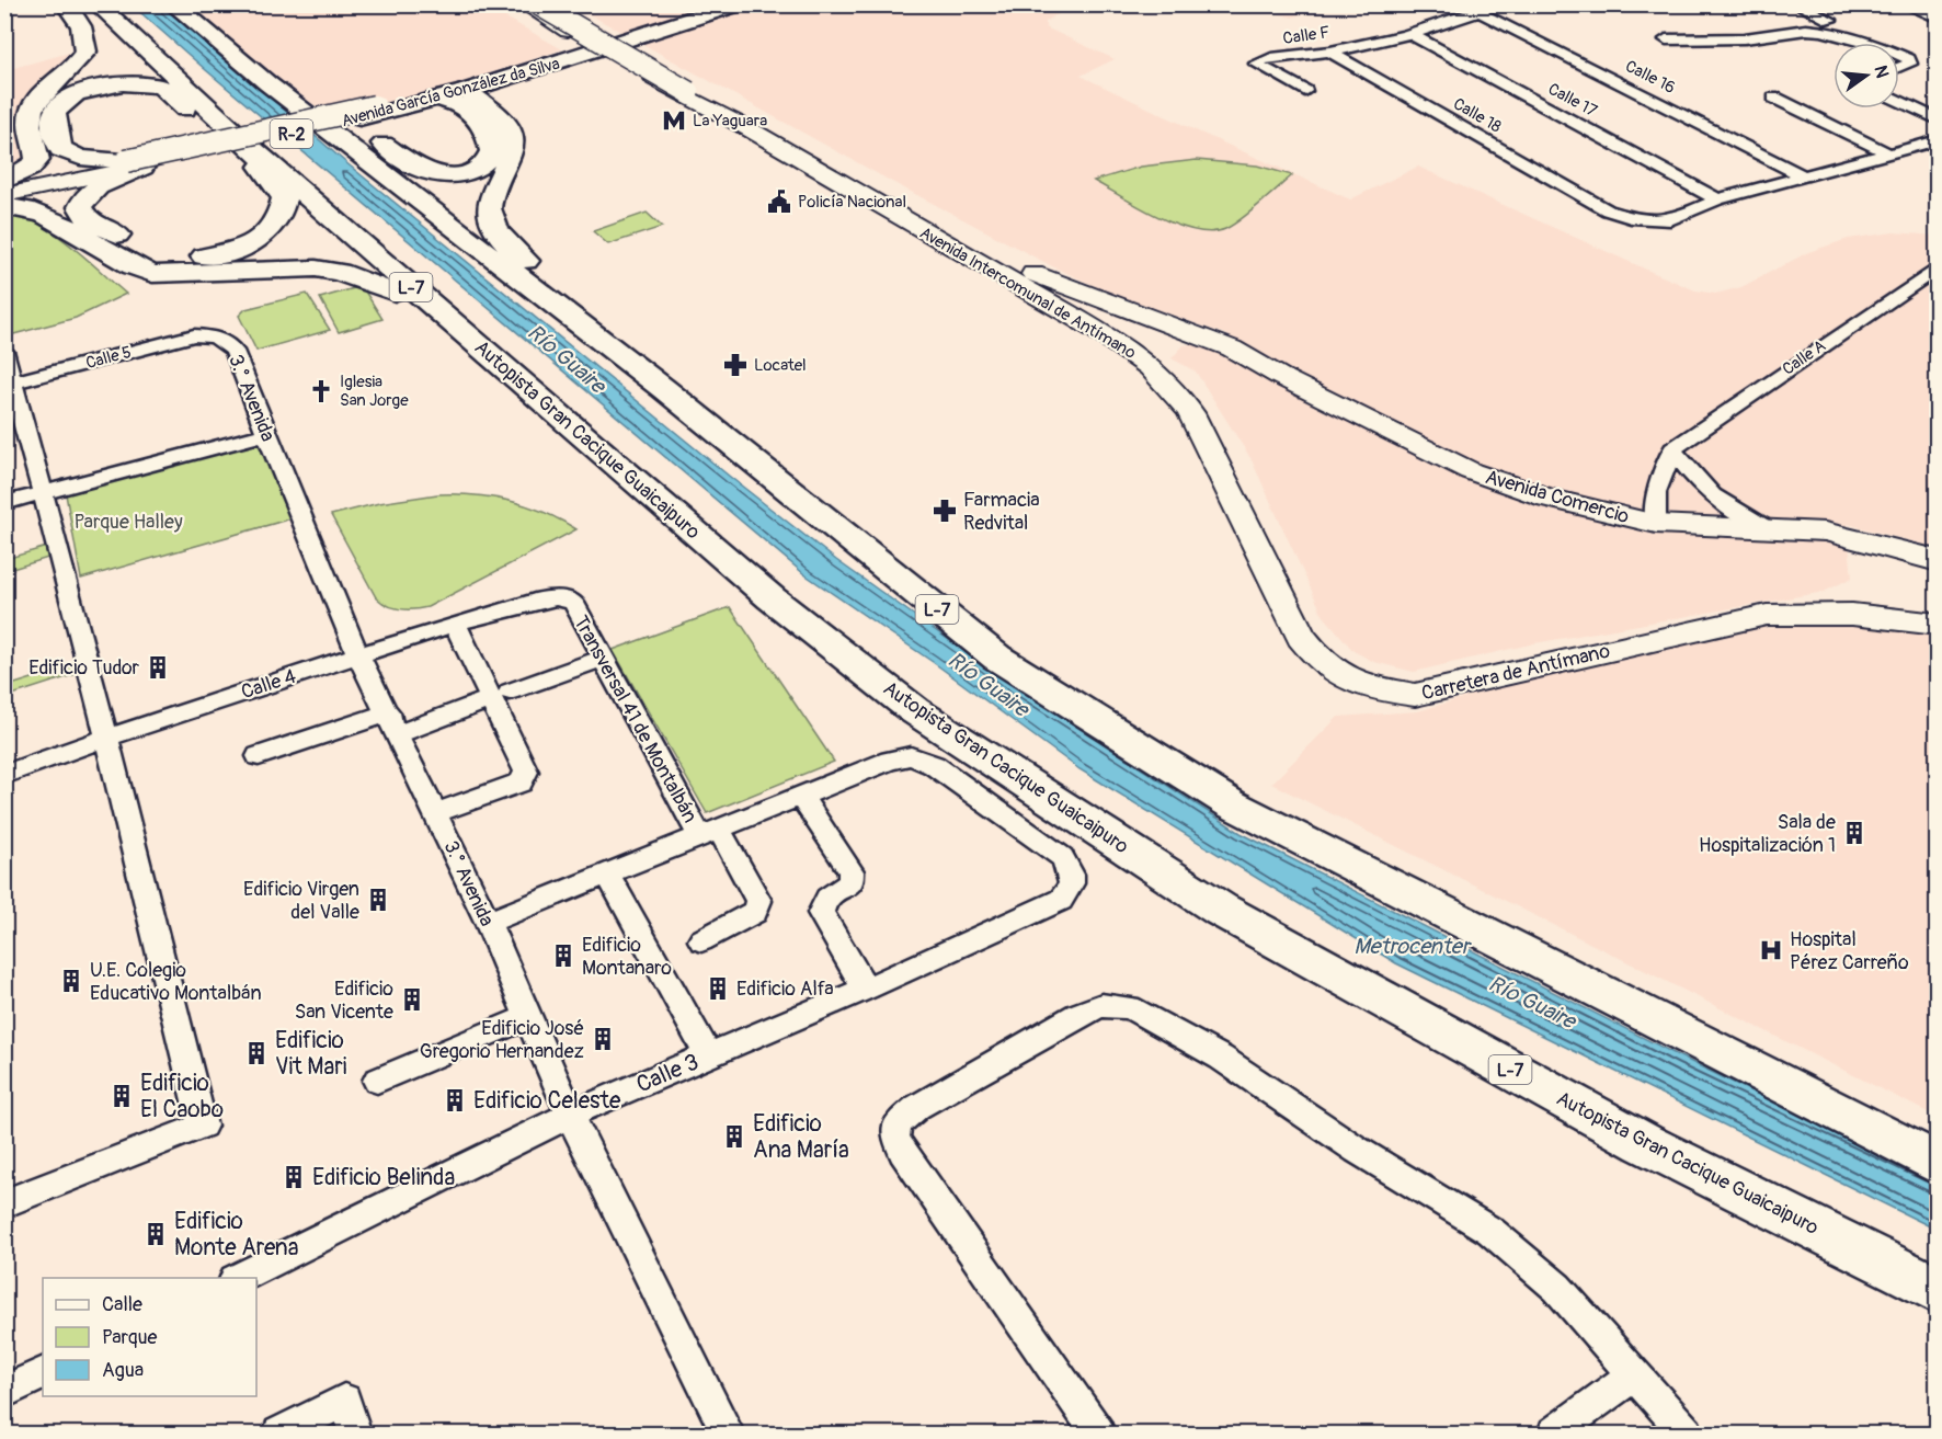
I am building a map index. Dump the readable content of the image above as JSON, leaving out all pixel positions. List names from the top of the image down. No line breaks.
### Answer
{"streets":{"main road":["Avenida García González da Silva","R-2","L-7","Avenida Intercomunal de Antímano","Autopista Gran Cacique Guaicaipuro","Avenida Comercio","Carretera de Antímano"],"street":["Calle F","Calle 16","Calle 17","Calle 18","Calle 5","Calle A","3.° Avenida","Calle 4","Transversal 41 de Montalbán","Calle 3"]},"crossings":[["Calle F","Calle 16"],["Calle F","Calle 17"],["Calle F","Calle 18"],["Calle 16","Calle 18"],["Avenida García González da Silva","Avenida Intercomunal de Antímano"],["Calle 17","Calle 18"],["Avenida Intercomunal de Antímano","Avenida Comercio"],["Avenida Intercomunal de Antímano","Carretera de Antímano"],["Calle 5","3.° Avenida"],["3.° Avenida","Calle 4"],["3.° Avenida","Calle 3"],["Calle 4","Transversal 41 de Montalbán"]],"water":["Río Guaire","Metrocenter"],"parks":["Parque Halley"],"places":{"metro station":["La Yaguara"],"public building":["Policía Nacional"],"pharmacy":["Locatel","Farmacia Redvital"],"church":["Iglesia San Jorge"],"building":["Edificio Tudor","Sala de Hospitalización 1","Edificio Virgen del Valle","Edificio Montanaro","U.E. Colegio Educativo Montalbán","Edificio Alfa","Edificio San Vicente","Edificio José Gregorio Hernandez","Edificio Vit Mari","Edificio El Caobo","Edificio Celeste","Edificio Ana María","Edificio Belinda","Edificio Monte Arena"],"hospital":["Hospital Pérez Carreño"]},"legend":["Calle","Parque","Agua"],"north":"right"}
